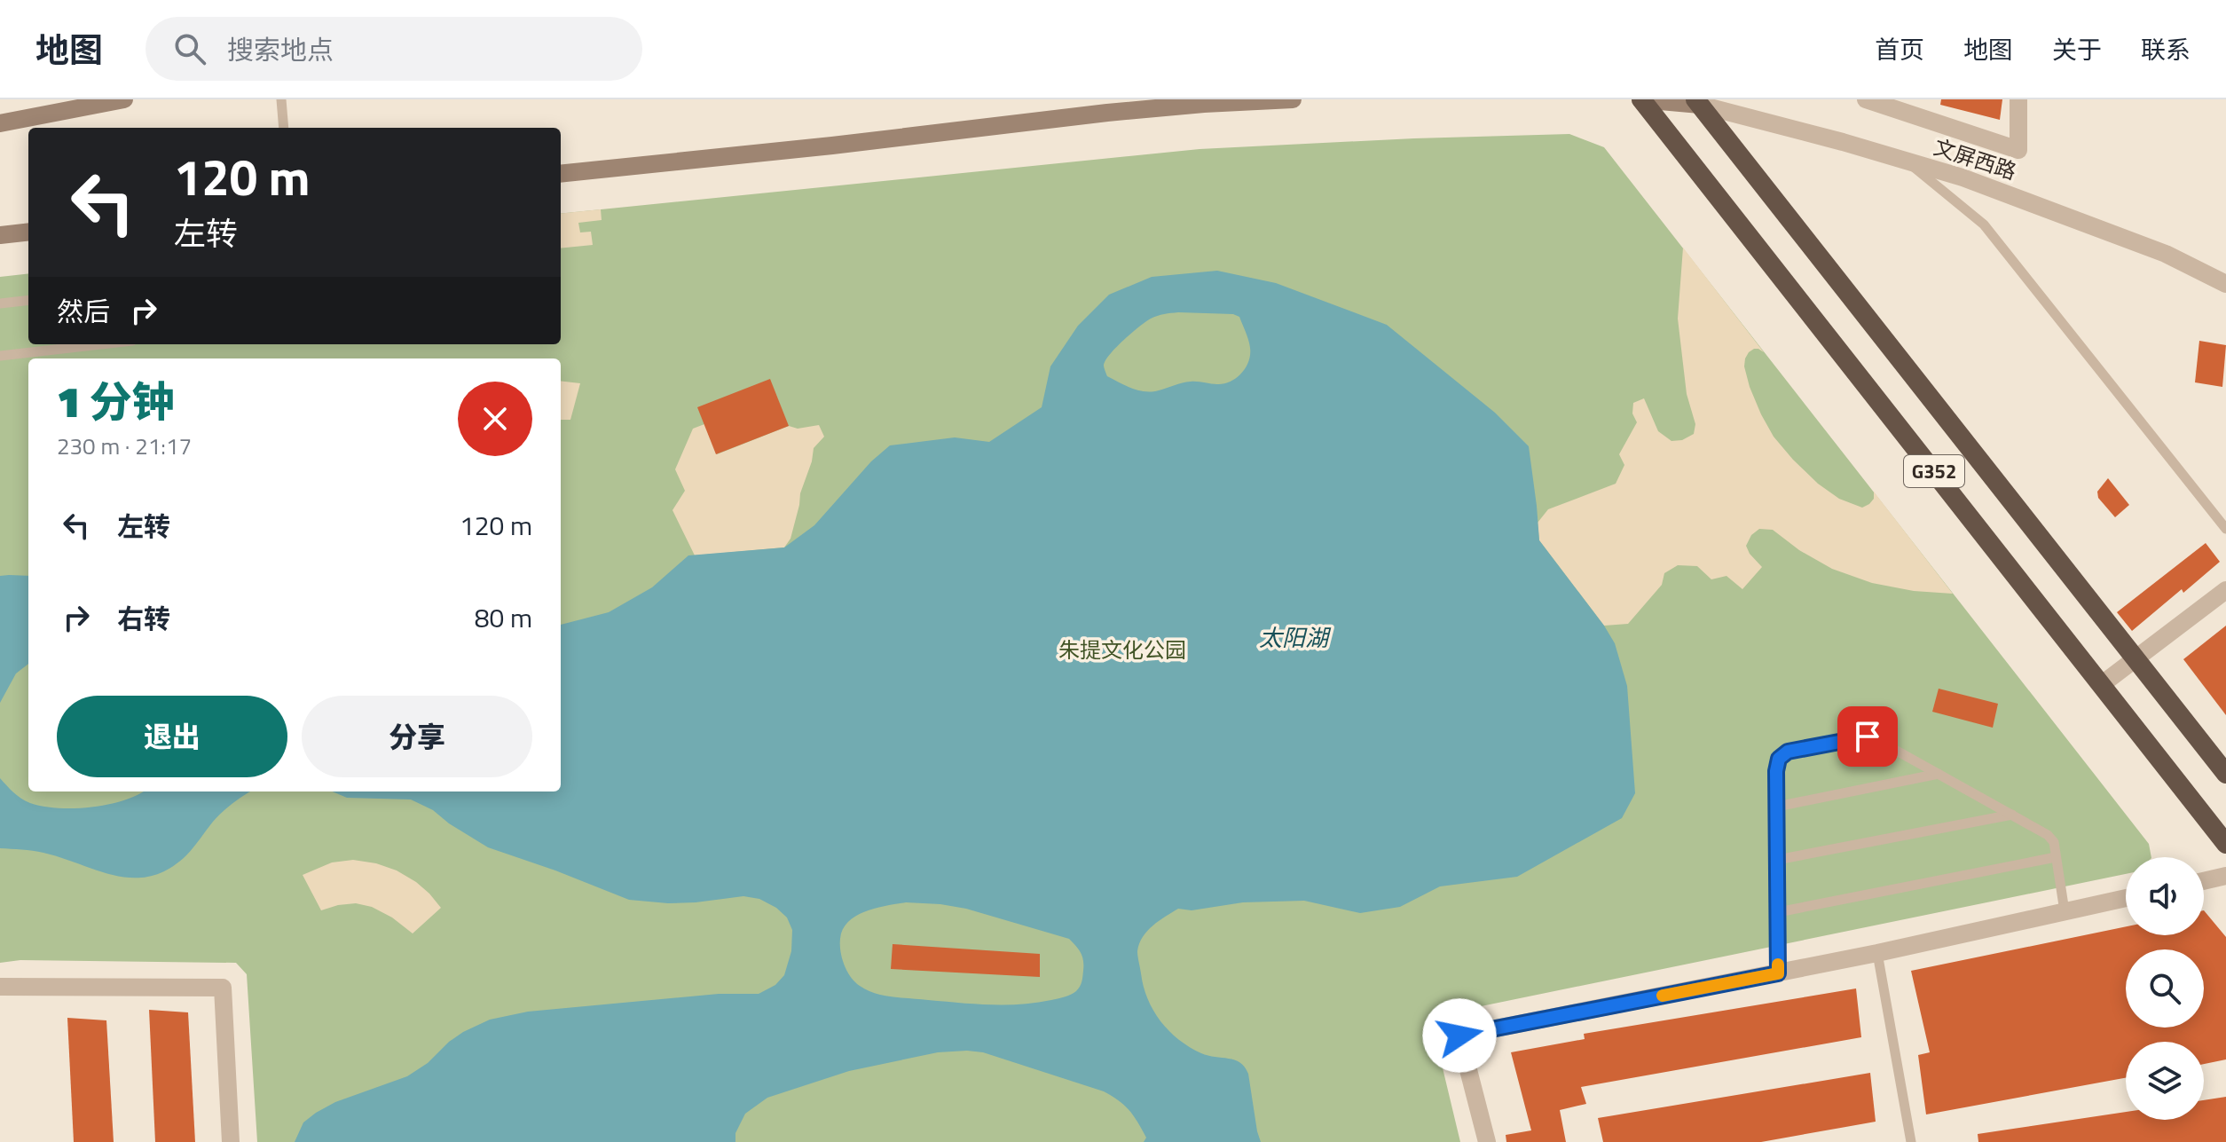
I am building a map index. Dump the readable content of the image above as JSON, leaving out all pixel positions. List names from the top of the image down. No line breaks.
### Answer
{"streets":{"highway":["G352"],"street":["文屏西路"]},"crossings":[["文屏西路","G352"]],"water":["太阳湖"],"parks":["朱提文化公园"],"page":{"header":"地图","search":"搜索地点","nav":["首页","地图","关于","联系"],"turn":["120 m","左转"],"then":"然后","heading":["1 分钟","230 m · 21:17"],"list":[{"name":"左转","value":"120 m"},{"name":"右转","value":"80 m"}],"buttons":["退出","分享"]}}
